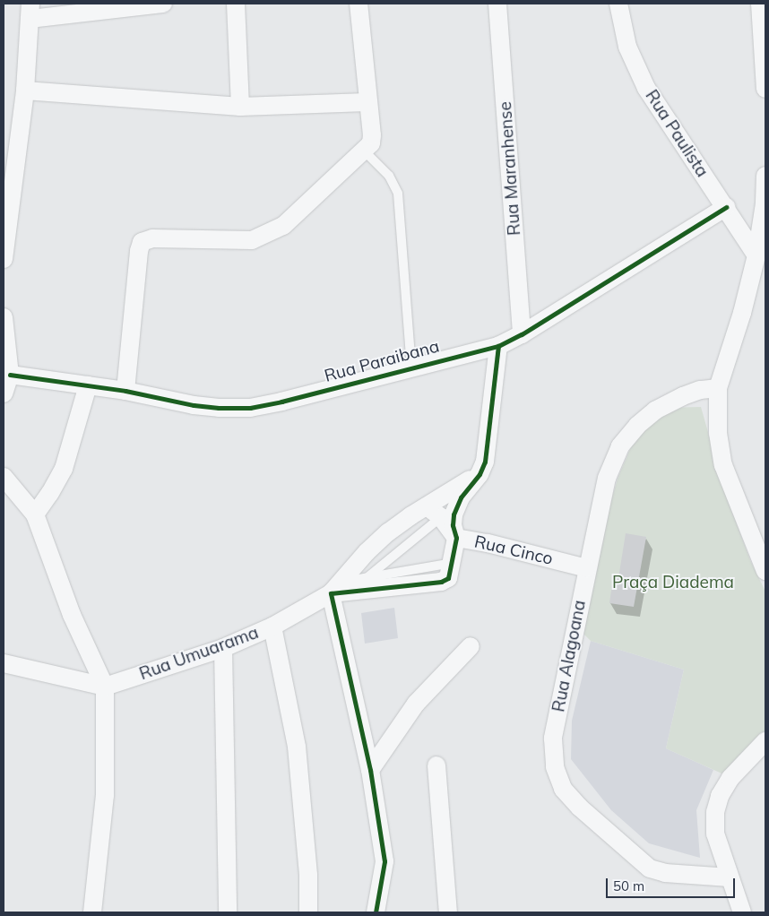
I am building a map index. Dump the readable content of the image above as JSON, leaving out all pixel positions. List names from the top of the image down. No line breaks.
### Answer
{"streets":{"street":["Rua Paulista","Rua Maranhense","Rua Paraibana","Rua Cinco","Rua Umuarama","Rua Alagoana"]},"crossings":[["Rua Paulista","Rua Paraibana"],["Rua Maranhense","Rua Paraibana"],["Rua Cinco","Rua Umuarama"],["Rua Cinco","Rua Alagoana"]],"parks":["Praça Diadema"],"scale_bar":"50 m"}
